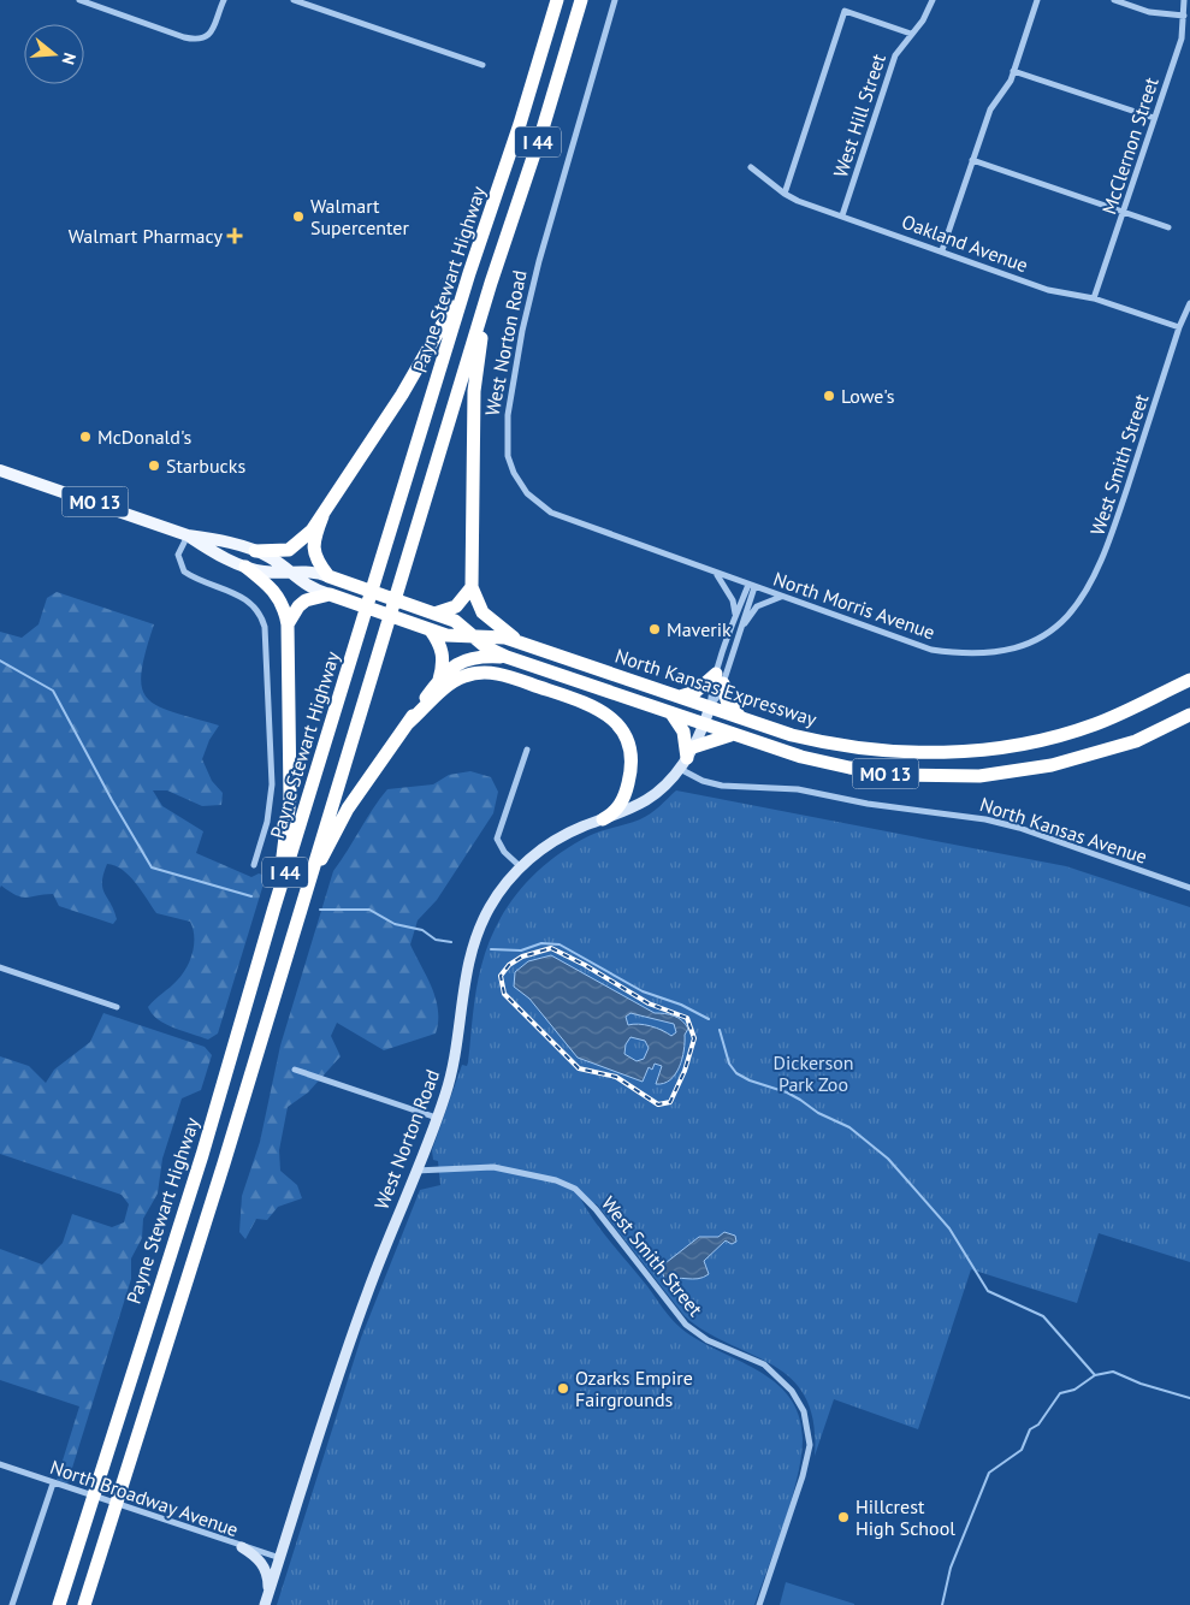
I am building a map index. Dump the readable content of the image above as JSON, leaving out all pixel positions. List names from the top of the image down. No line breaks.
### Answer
{"streets":{"highway":["I 44","Payne Stewart Highway","MO 13","North Kansas Expressway"],"main road":["West Norton Road"],"street":["West Hill Street","McClernon Street","Oakland Avenue","West Smith Street","North Morris Avenue","North Kansas Avenue","North Broadway Avenue"]},"crossings":[["West Hill Street","Oakland Avenue"],["McClernon Street","Oakland Avenue"],["Oakland Avenue","West Smith Street"],["West Norton Road","West Smith Street"],["West Norton Road","North Morris Avenue"],["West Norton Road","North Kansas Expressway"],["West Norton Road","North Kansas Avenue"],["West Norton Road","North Broadway Avenue"],["West Smith Street","North Morris Avenue"]],"parks":["Dickerson Park Zoo"],"places":{"other":["Walmart Supercenter","Lowe's","McDonald's","Starbucks","Maverik","Ozarks Empire Fairgrounds","Hillcrest High School"],"health":["Walmart Pharmacy"]},"north":"right"}
